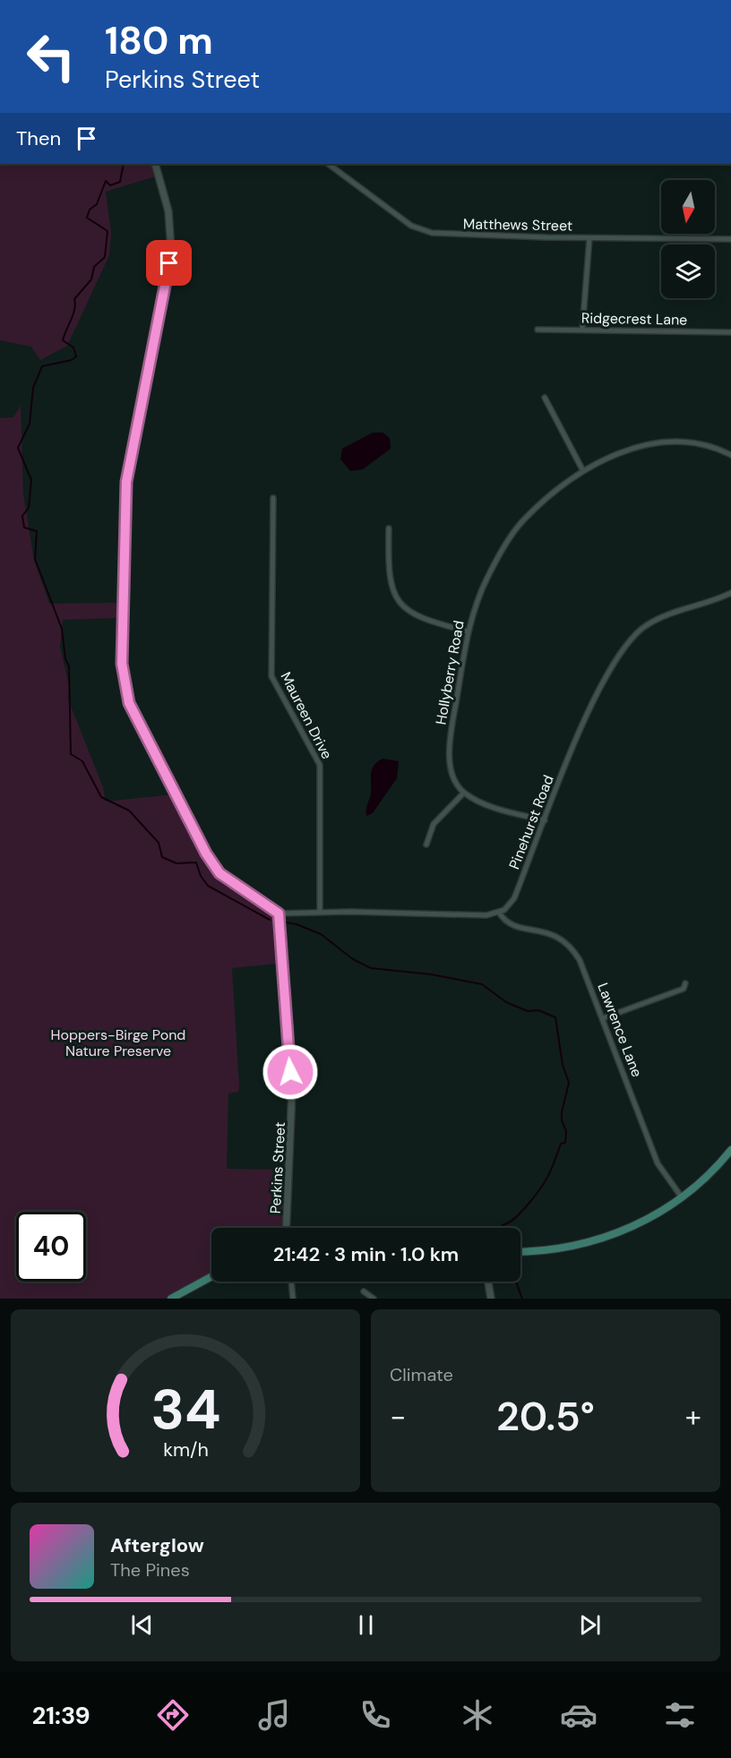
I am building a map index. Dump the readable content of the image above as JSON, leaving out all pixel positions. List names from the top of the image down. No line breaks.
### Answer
{"streets":{"street":["Matthews Street","Ridgecrest Lane","Hollyberry Road","Maureen Drive","Pinehurst Road","Lawrence Lane","Perkins Street"]},"crossings":[["Pinehurst Road","Lawrence Lane"]],"parks":["Hoppers-Birge Pond Nature Preserve"],"north":"bottom","page":{"turn":["180 m","Perkins Street"],"then":"Then","limit":"40","trip":"21:42 · 3 min · 1.0 km","tile":"Climate","heat":["−","20.5°","+"],"song":["Afterglow","The Pines"],"tabs":"21:39","gauge":["34","km/h"]}}
